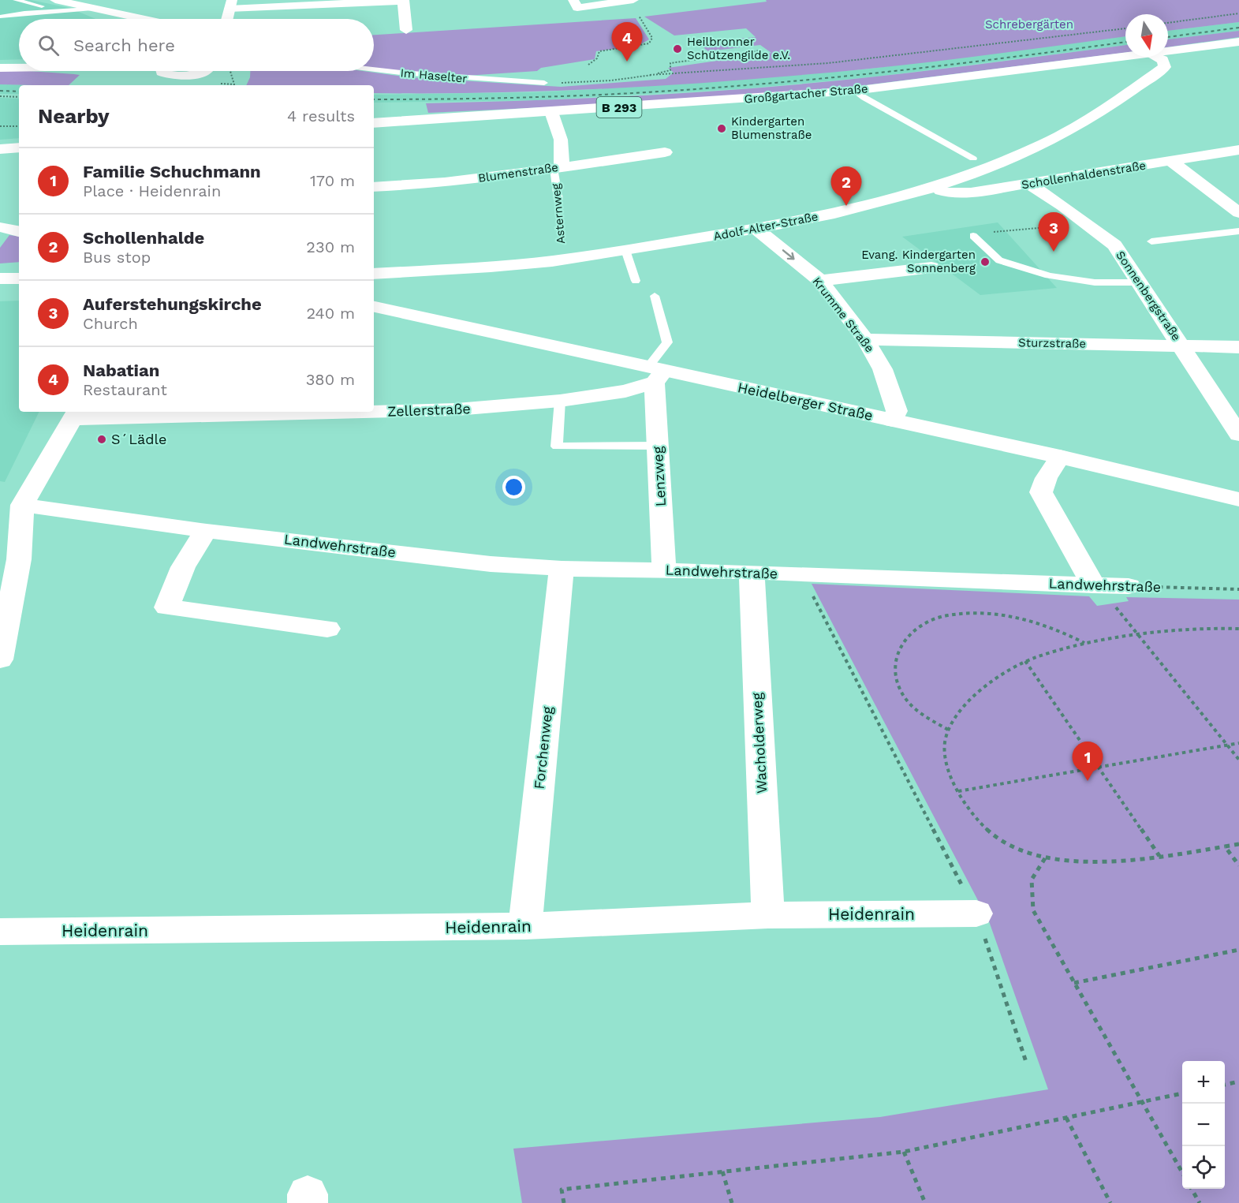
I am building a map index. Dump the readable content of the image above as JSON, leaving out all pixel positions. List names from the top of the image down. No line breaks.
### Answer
{"streets":{"street":["Großgartacher Straße","B 293","Blumenstraße","Schollenhaldenstraße","Asternweg","Adolf-Alter-Straße","Sonnenbergstraße","Krumme Straße","Sturzstraße","Heidelberger Straße","Zellerstraße","Lenzweg","Landwehrstraße","Wacholderweg","Forchenweg","Heidenrain"],"lane":["Im Haselter"]},"crossings":[["Großgartacher Straße","Asternweg"],["Blumenstraße","Asternweg"],["Schollenhaldenstraße","Adolf-Alter-Straße"],["Schollenhaldenstraße","Sonnenbergstraße"],["Asternweg","Adolf-Alter-Straße"],["Adolf-Alter-Straße","Krumme Straße"],["Sonnenbergstraße","Sturzstraße"],["Krumme Straße","Sturzstraße"],["Krumme Straße","Heidelberger Straße"],["Heidelberger Straße","Zellerstraße"],["Heidelberger Straße","Lenzweg"],["Zellerstraße","Lenzweg"],["Lenzweg","Landwehrstraße"],["Landwehrstraße","Wacholderweg"],["Landwehrstraße","Forchenweg"],["Wacholderweg","Heidenrain"],["Forchenweg","Heidenrain"]],"parks":["Schrebergärten"],"places":["Heilbronner Schützengilde e.V.","Kindergarten Blumenstraße","Evang. Kindergarten Sonnenberg","S´Lädle"],"north":"bottom","page":{"search":"Search here","pins":["4","2","3","1"],"heading":["Nearby","4 results"],"list":[{"mark":"1","name":"Familie Schuchmann","note":"Place · Heidenrain","value":"170 m"},{"mark":"2","name":"Schollenhalde","note":"Bus stop","value":"230 m"},{"mark":"3","name":"Auferstehungskirche","note":"Church","value":"240 m"},{"mark":"4","name":"Nabatian","note":"Restaurant","value":"380 m"}],"map_buttons":["+","−"]}}
